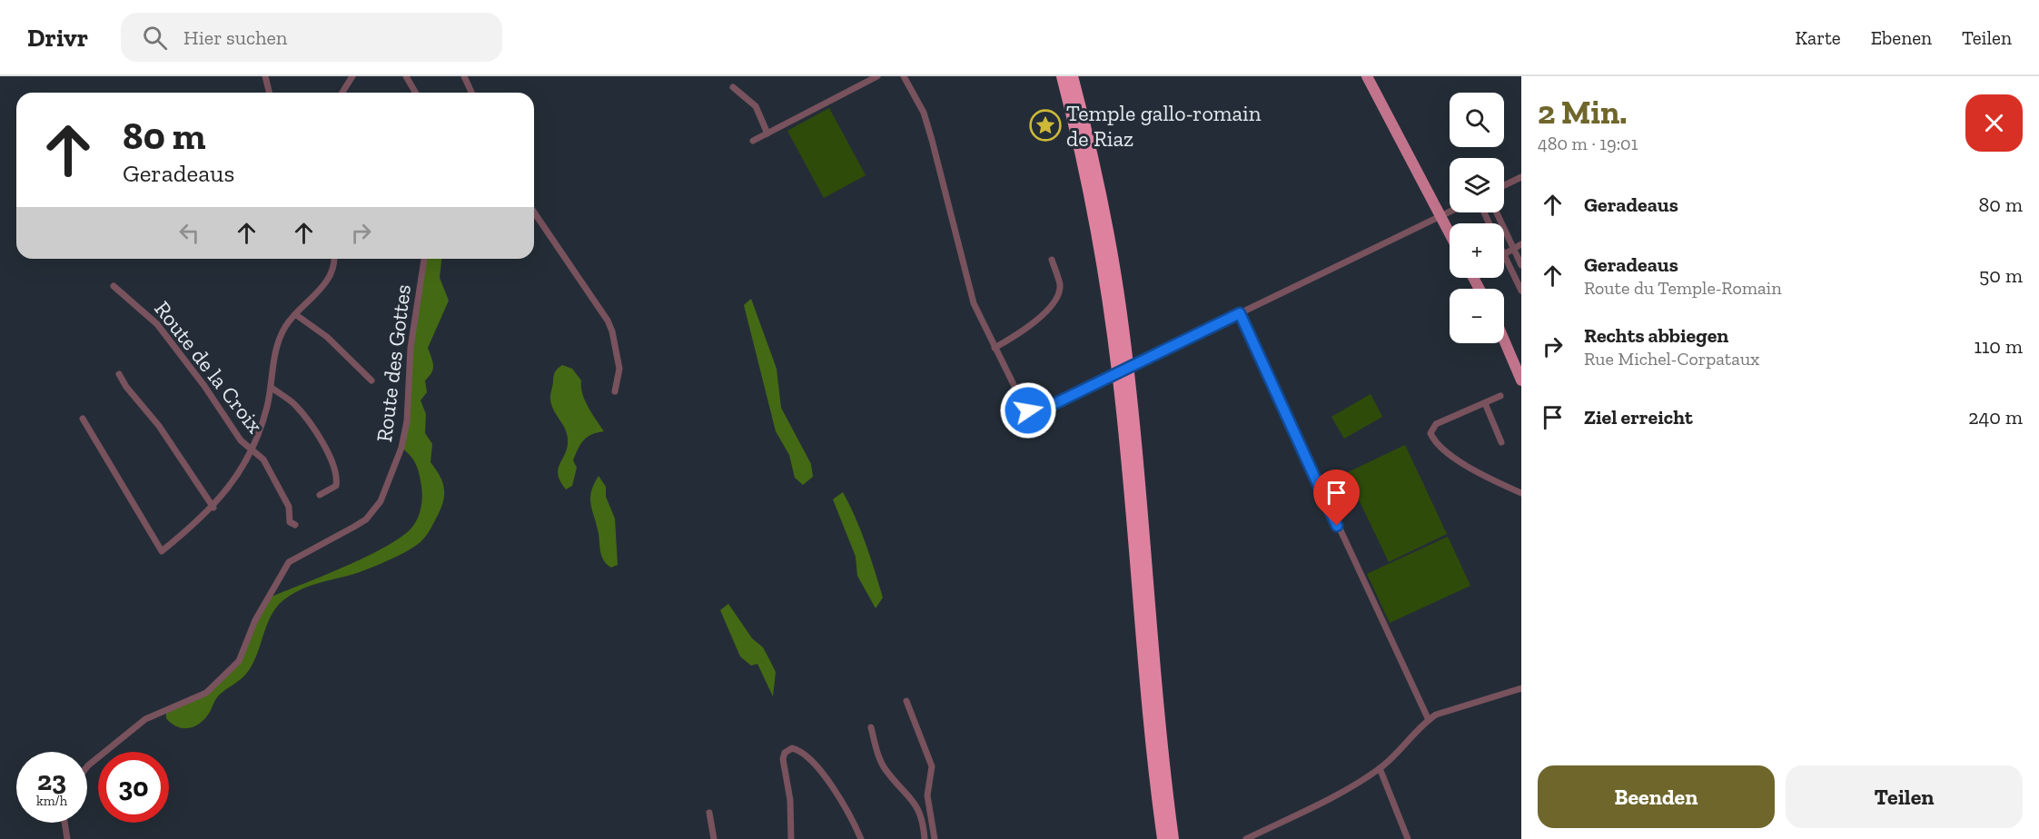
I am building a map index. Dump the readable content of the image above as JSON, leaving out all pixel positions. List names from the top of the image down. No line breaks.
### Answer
{"streets":{"street":["Route des Gottes","Route de la Croix"]},"places":{"place":["Temple gallo-romain de Riaz"]},"page":{"header":"Drivr","search":"Hier suchen","nav":["Karte","Ebenen","Teilen"],"heading":["2 Min.","480 m · 19:01"],"map_buttons":["+","−"],"turn":["80 m","Geradeaus"],"list":[{"name":"Geradeaus","value":"80 m"},{"name":"Geradeaus","note":"Route du Temple-Romain","value":"50 m"},{"name":"Rechts abbiegen","note":"Rue Michel-Corpataux","value":"110 m"},{"name":"Ziel erreicht","value":"240 m"}],"speed":"23 km/h","limit":"30","buttons":["Beenden","Teilen"]}}
